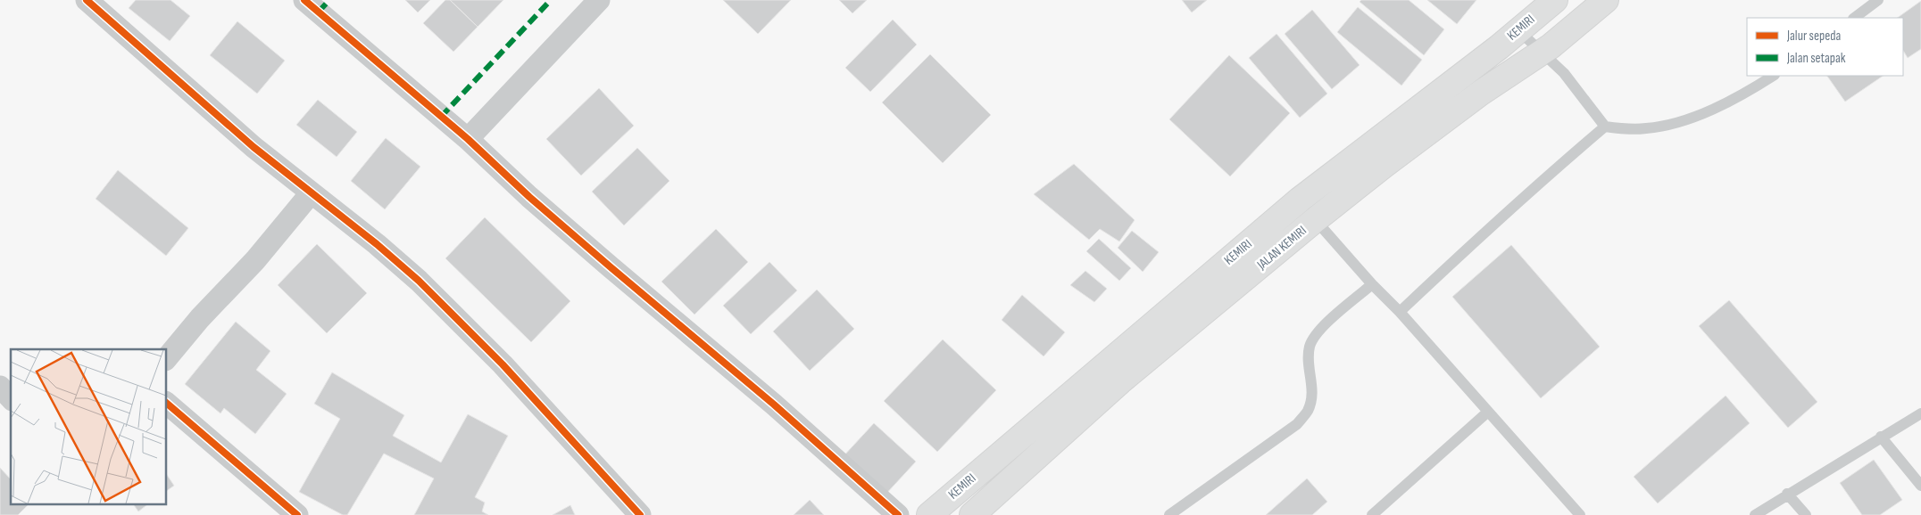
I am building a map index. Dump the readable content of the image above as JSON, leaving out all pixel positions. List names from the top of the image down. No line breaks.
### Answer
{"streets":{"highway":["KEMIRI","JALAN KEMIRI"]},"legend":["Jalur sepeda","Jalan setapak"]}
